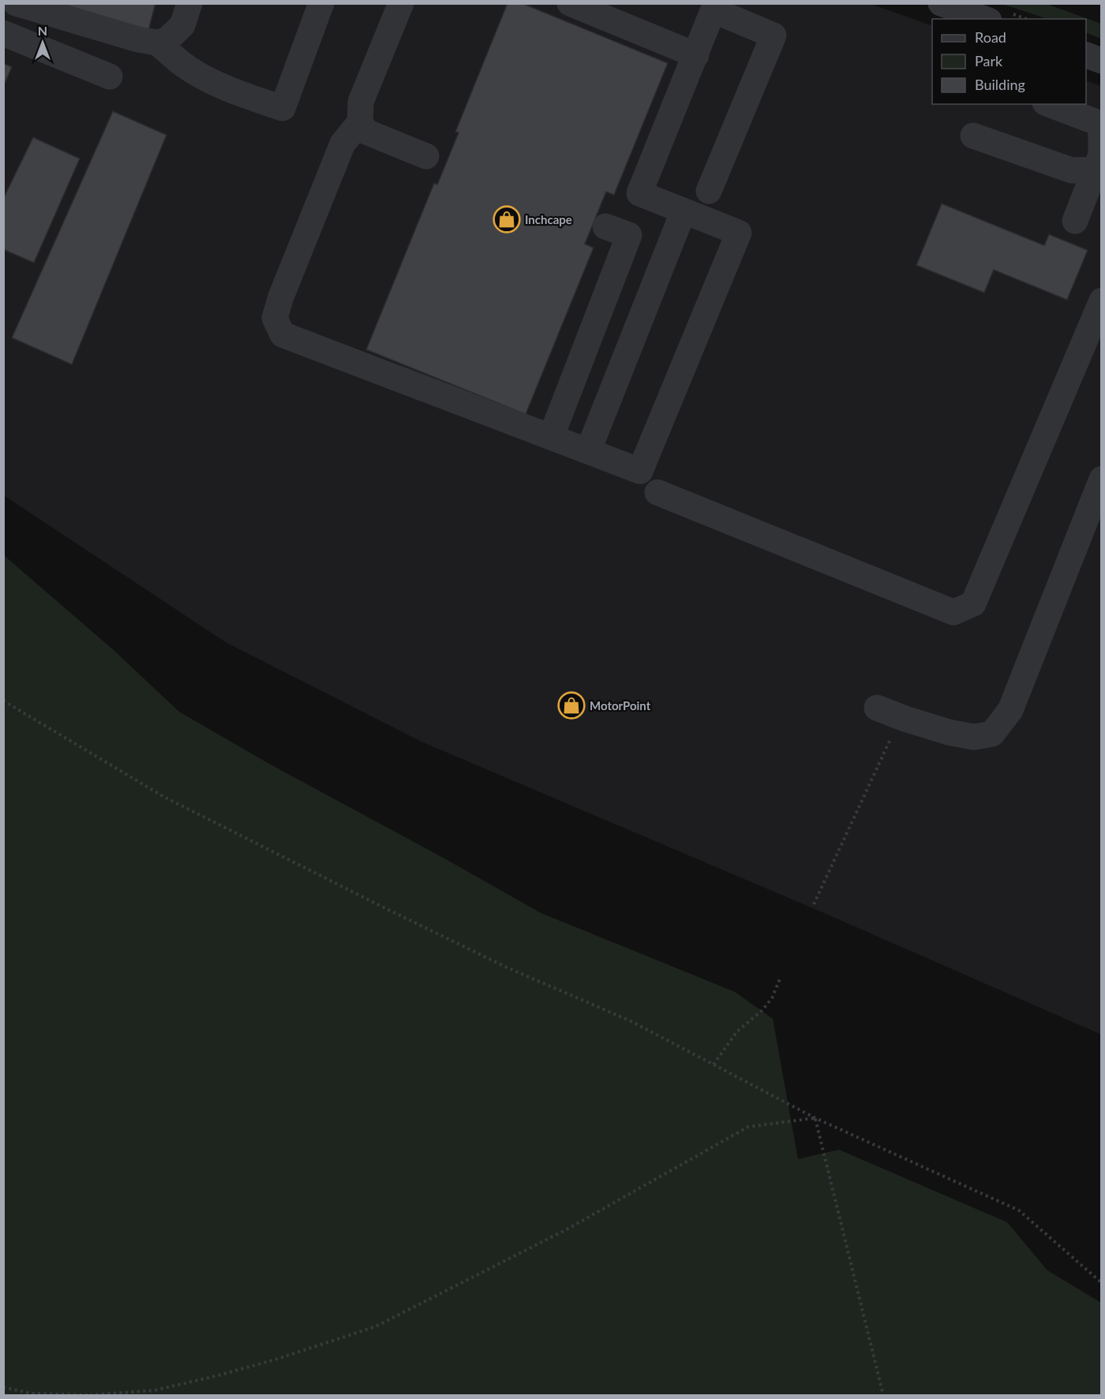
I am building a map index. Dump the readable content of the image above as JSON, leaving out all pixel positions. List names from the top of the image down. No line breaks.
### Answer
{"places":{"shop":["Inchcape","MotorPoint"]},"legend":["Road","Park","Building"],"north":"top"}
